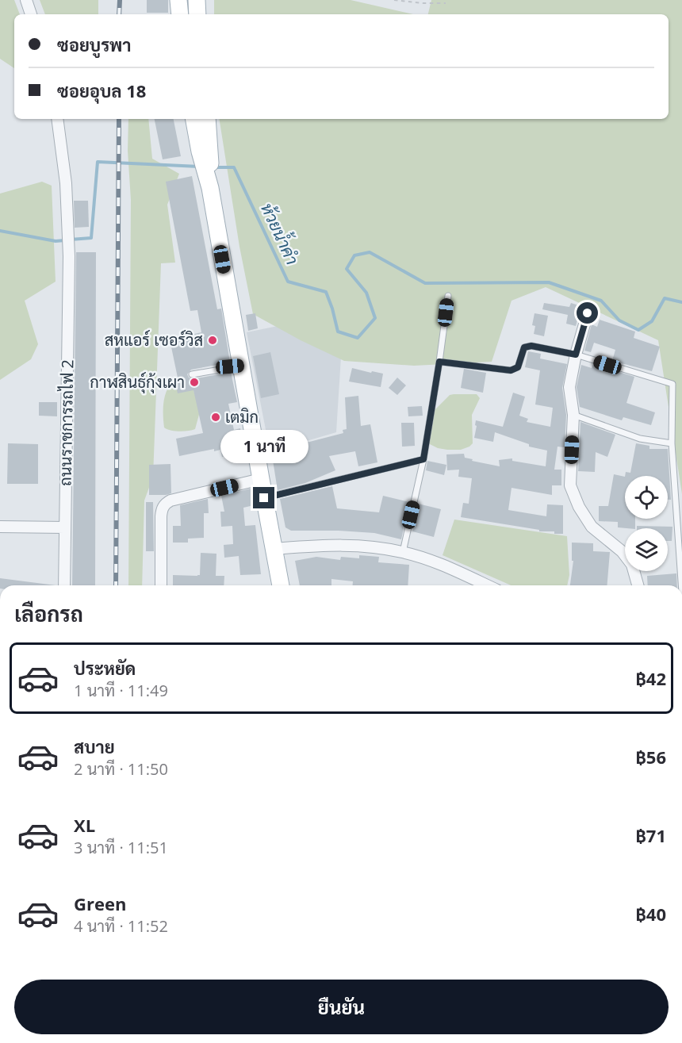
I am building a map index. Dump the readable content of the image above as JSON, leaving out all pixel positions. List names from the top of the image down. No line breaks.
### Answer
{"streets":{"street":["ถนนราชการรถไฟ 2"]},"water":["ห้วยน้ำคำ"],"places":["สหแอร์ เซอร์วิส","กาฬสินธุ์กุ้งเผา","เตมิก"],"page":{"banner":["ซอยบูรพา","ซอยอุบล 18"],"bubble":"1 นาที","heading":"เลือกรถ","list":[{"name":"ประหยัด","note":"1 นาที · 11:49","value":"฿42"},{"name":"สบาย","note":"2 นาที · 11:50","value":"฿56"},{"name":"XL","note":"3 นาที · 11:51","value":"฿71"},{"name":"Green","note":"4 นาที · 11:52","value":"฿40"}],"buttons":"ยืนยัน"}}
